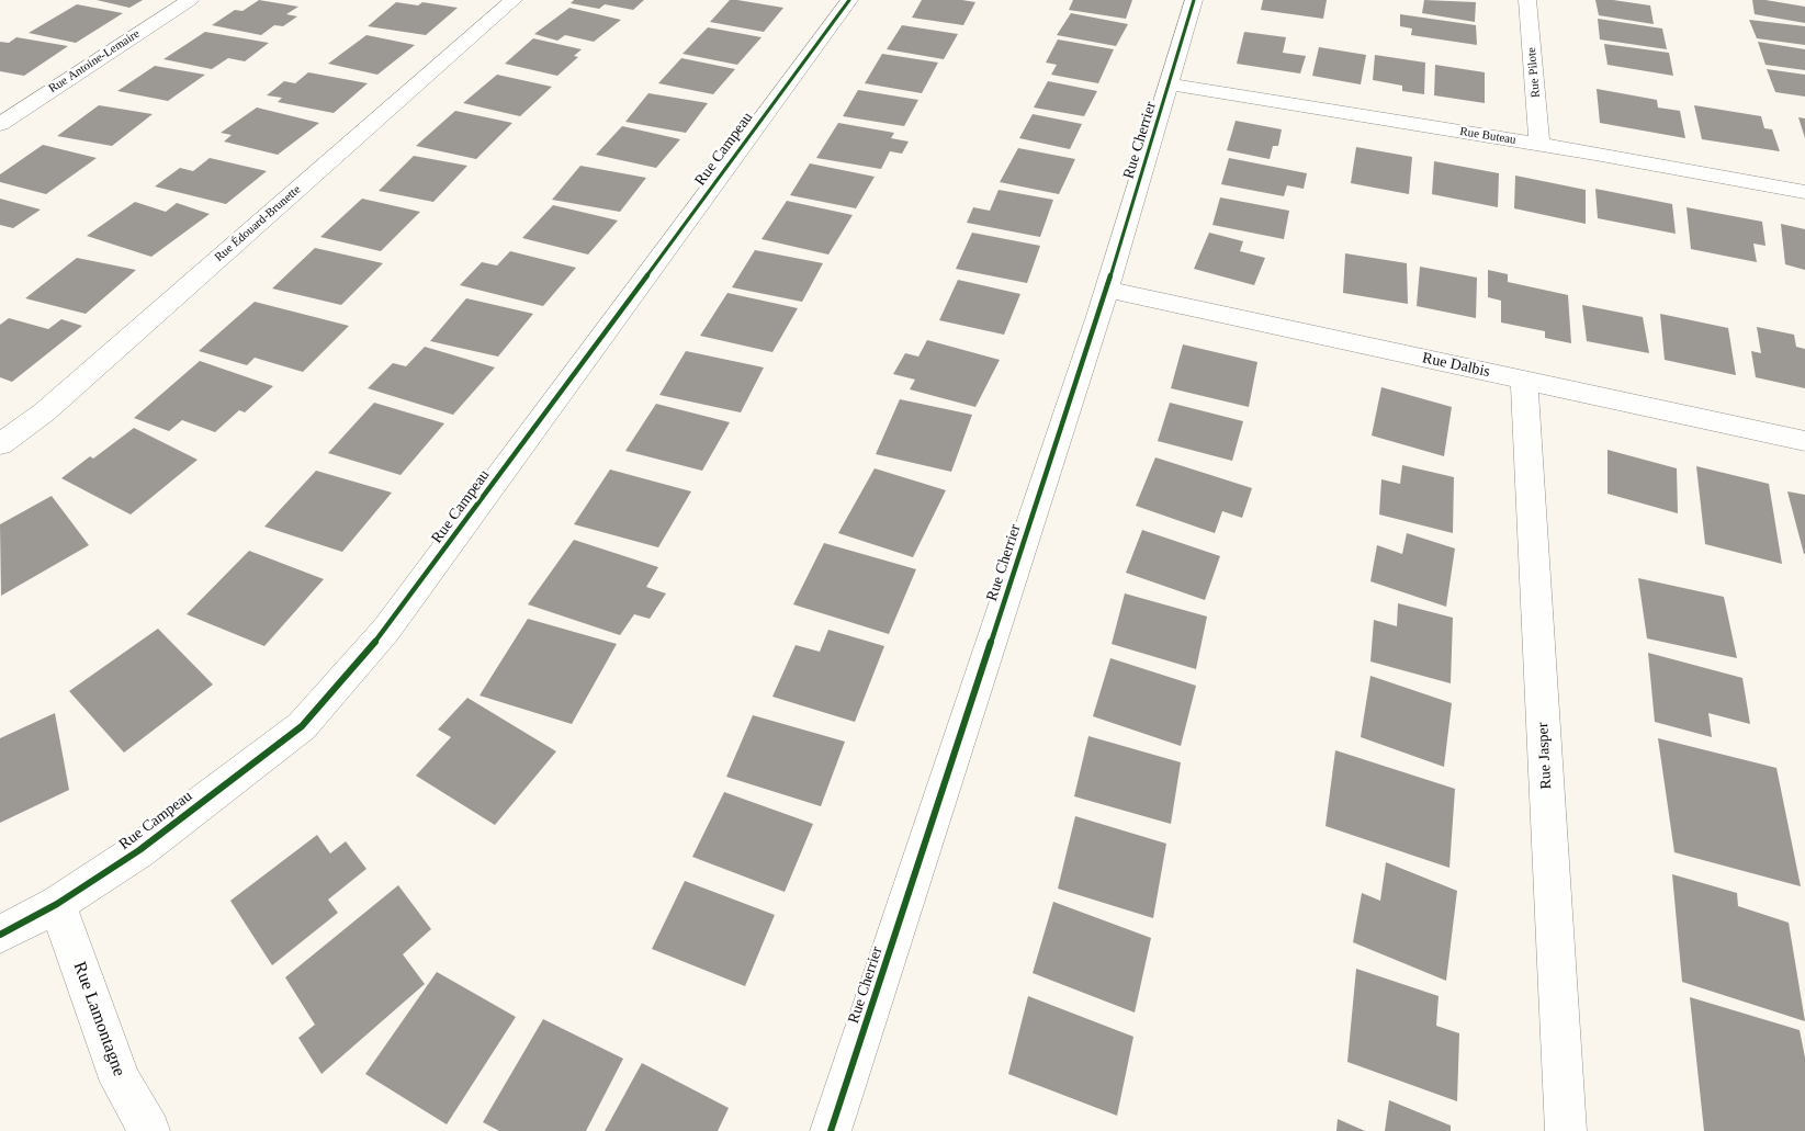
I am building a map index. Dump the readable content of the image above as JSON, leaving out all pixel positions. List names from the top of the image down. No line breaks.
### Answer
{"streets":{"street":["Rue Antoine-Lemaire","Rue Pilote","Rue Buteau","Rue Cherrier","Rue Campeau","Rue Édouard-Brunette","Rue Dalbis","Rue Jasper","Rue Lamontagne"]},"crossings":[["Rue Pilote","Rue Buteau"],["Rue Buteau","Rue Cherrier"],["Rue Cherrier","Rue Dalbis"],["Rue Campeau","Rue Lamontagne"],["Rue Dalbis","Rue Jasper"]]}
